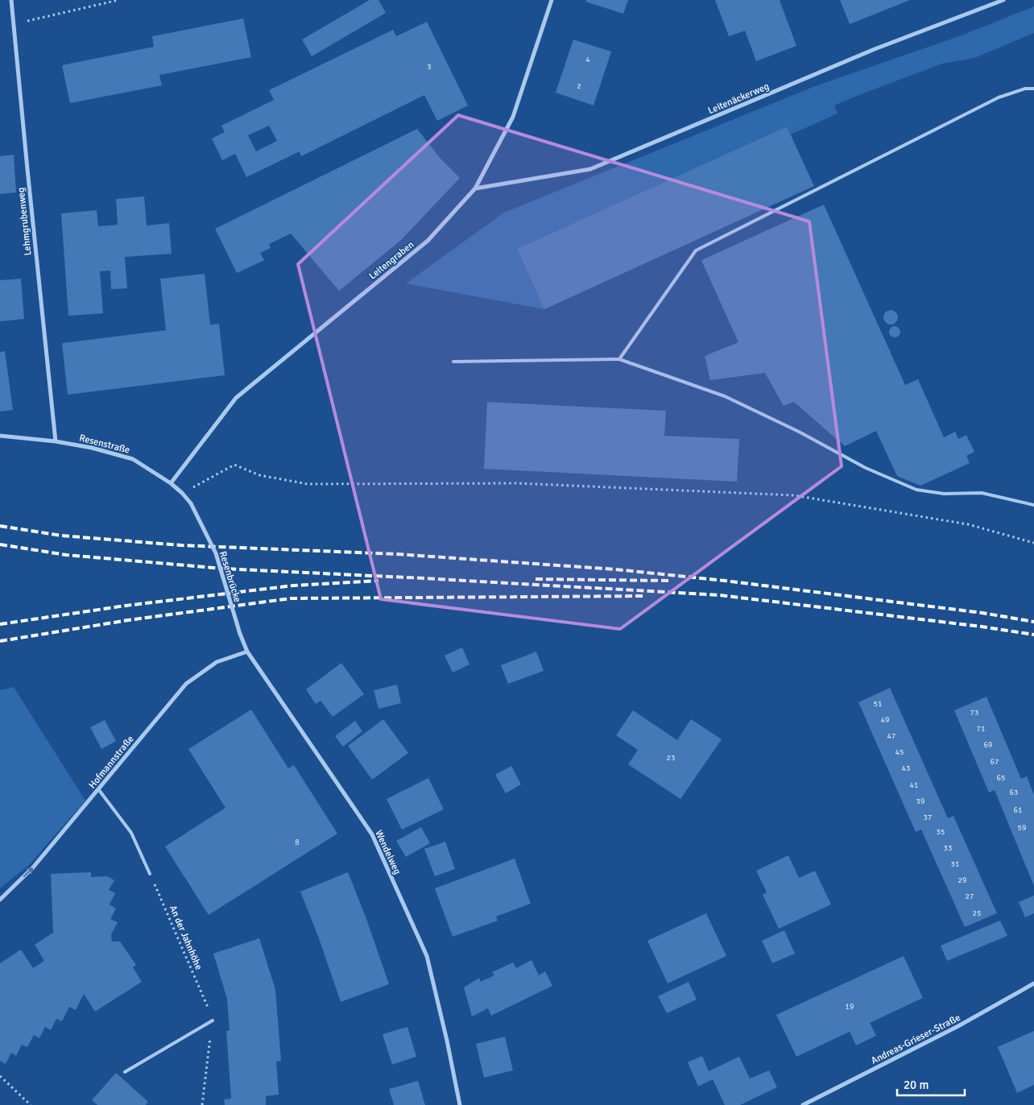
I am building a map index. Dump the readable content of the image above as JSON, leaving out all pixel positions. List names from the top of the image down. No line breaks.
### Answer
{"streets":{"street":["Leitenäckerweg","Lehmgrubenweg","Leitengraben","Resenstraße","Resenbrücke","Hofmannstraße","Wendelweg","Andreas-Grieser-Straße"],"path":["An der Jahnhöhe"]},"crossings":[["Leitenäckerweg","Leitengraben"],["Lehmgrubenweg","Resenstraße"],["Leitengraben","Resenstraße"],["Resenstraße","Resenbrücke"],["Resenbrücke","Wendelweg"],["Hofmannstraße","Wendelweg"]],"one_way":["Hofmannstraße"],"house_numbers":["4","3","2","51","73","49","71","47","69","45","23","67","43","65","41","63","39","61","37","59","35","8","33","31","29","27","25","19"],"scale_bar":"20 m"}
